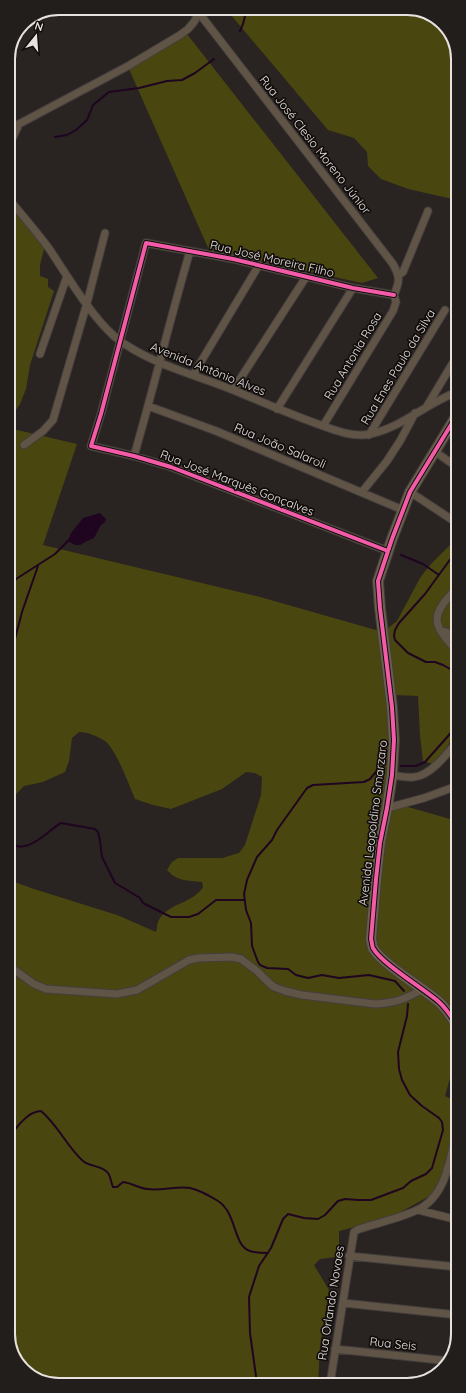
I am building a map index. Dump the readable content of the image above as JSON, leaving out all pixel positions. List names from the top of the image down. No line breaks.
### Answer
{"streets":{"street":["Rua José Clesio Moreno Júnior","Rua José Moreira Filho","Rua Antonia Rosa","Rua Enes Paulo da Silva","Avenida Antônio Alves","Rua João Salaroli","Rua José Marquês Gonçalves","Avenida Leopoldino Smarzaro","Rua Orlando Novaes","Rua Seis"]},"crossings":[["Rua José Moreira Filho","Rua Antonia Rosa"],["Rua José Moreira Filho","Avenida Antônio Alves"],["Rua José Moreira Filho","Rua José Marquês Gonçalves"],["Rua Antonia Rosa","Avenida Antônio Alves"],["Rua Enes Paulo da Silva","Avenida Antônio Alves"],["Avenida Antônio Alves","Rua José Marquês Gonçalves"],["Rua João Salaroli","Avenida Leopoldino Smarzaro"],["Rua José Marquês Gonçalves","Avenida Leopoldino Smarzaro"],["Rua Orlando Novaes","Rua Seis"]],"north":"top"}
